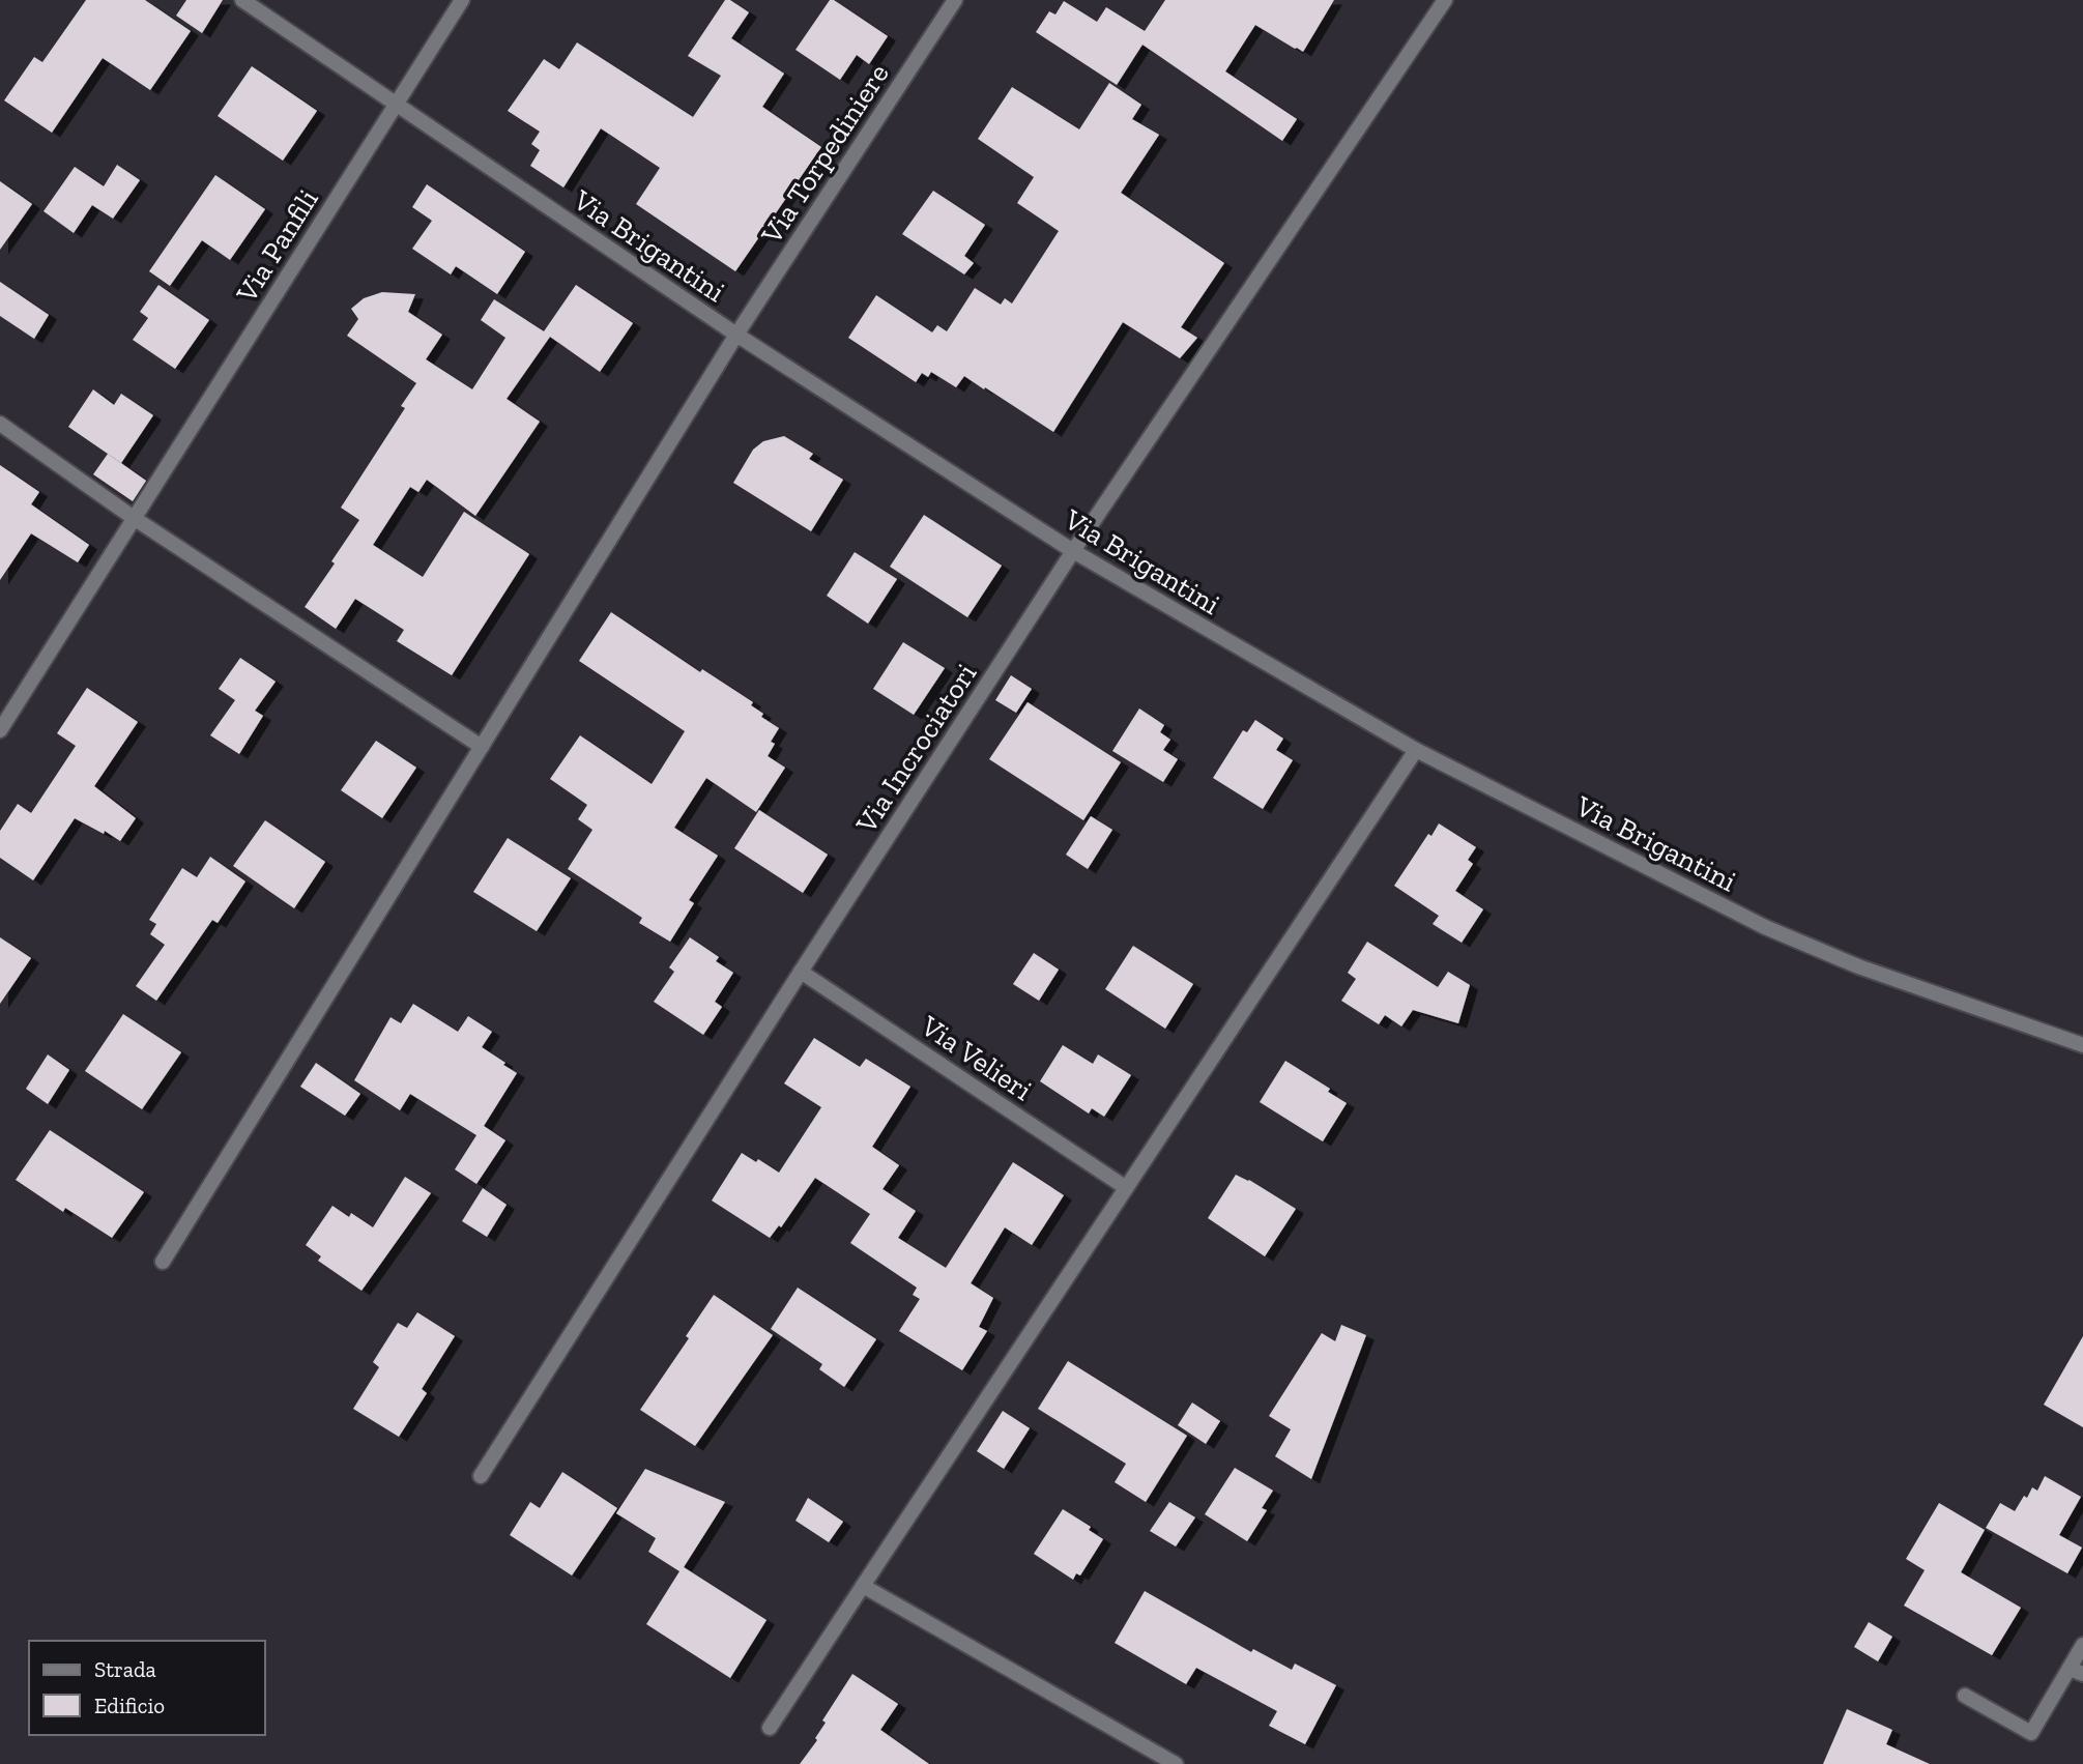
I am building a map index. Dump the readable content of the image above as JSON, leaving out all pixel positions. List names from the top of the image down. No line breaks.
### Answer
{"streets":{"street":["Via Torpediniere","Via Panfili","Via Brigantini","Via Incrociatori","Via Velieri"]},"crossings":[["Via Torpediniere","Via Brigantini"],["Via Panfili","Via Brigantini"],["Via Brigantini","Via Incrociatori"],["Via Incrociatori","Via Velieri"]],"legend":["Strada","Edificio"]}
